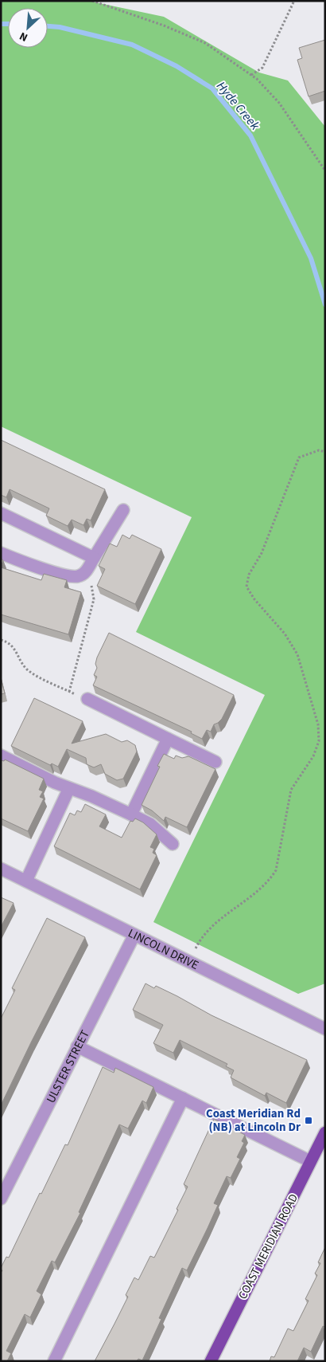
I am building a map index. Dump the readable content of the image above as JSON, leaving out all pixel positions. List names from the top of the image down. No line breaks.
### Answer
{"streets":{"main road":["COAST MERIDIAN ROAD"],"street":["LINCOLN DRIVE","ULSTER STREET"]},"crossings":[["LINCOLN DRIVE","ULSTER STREET"]],"water":["Hyde Creek"],"places":{"transit":["Coast Meridian Rd (NB) at Lincoln Dr"]},"north":"bottom left"}
